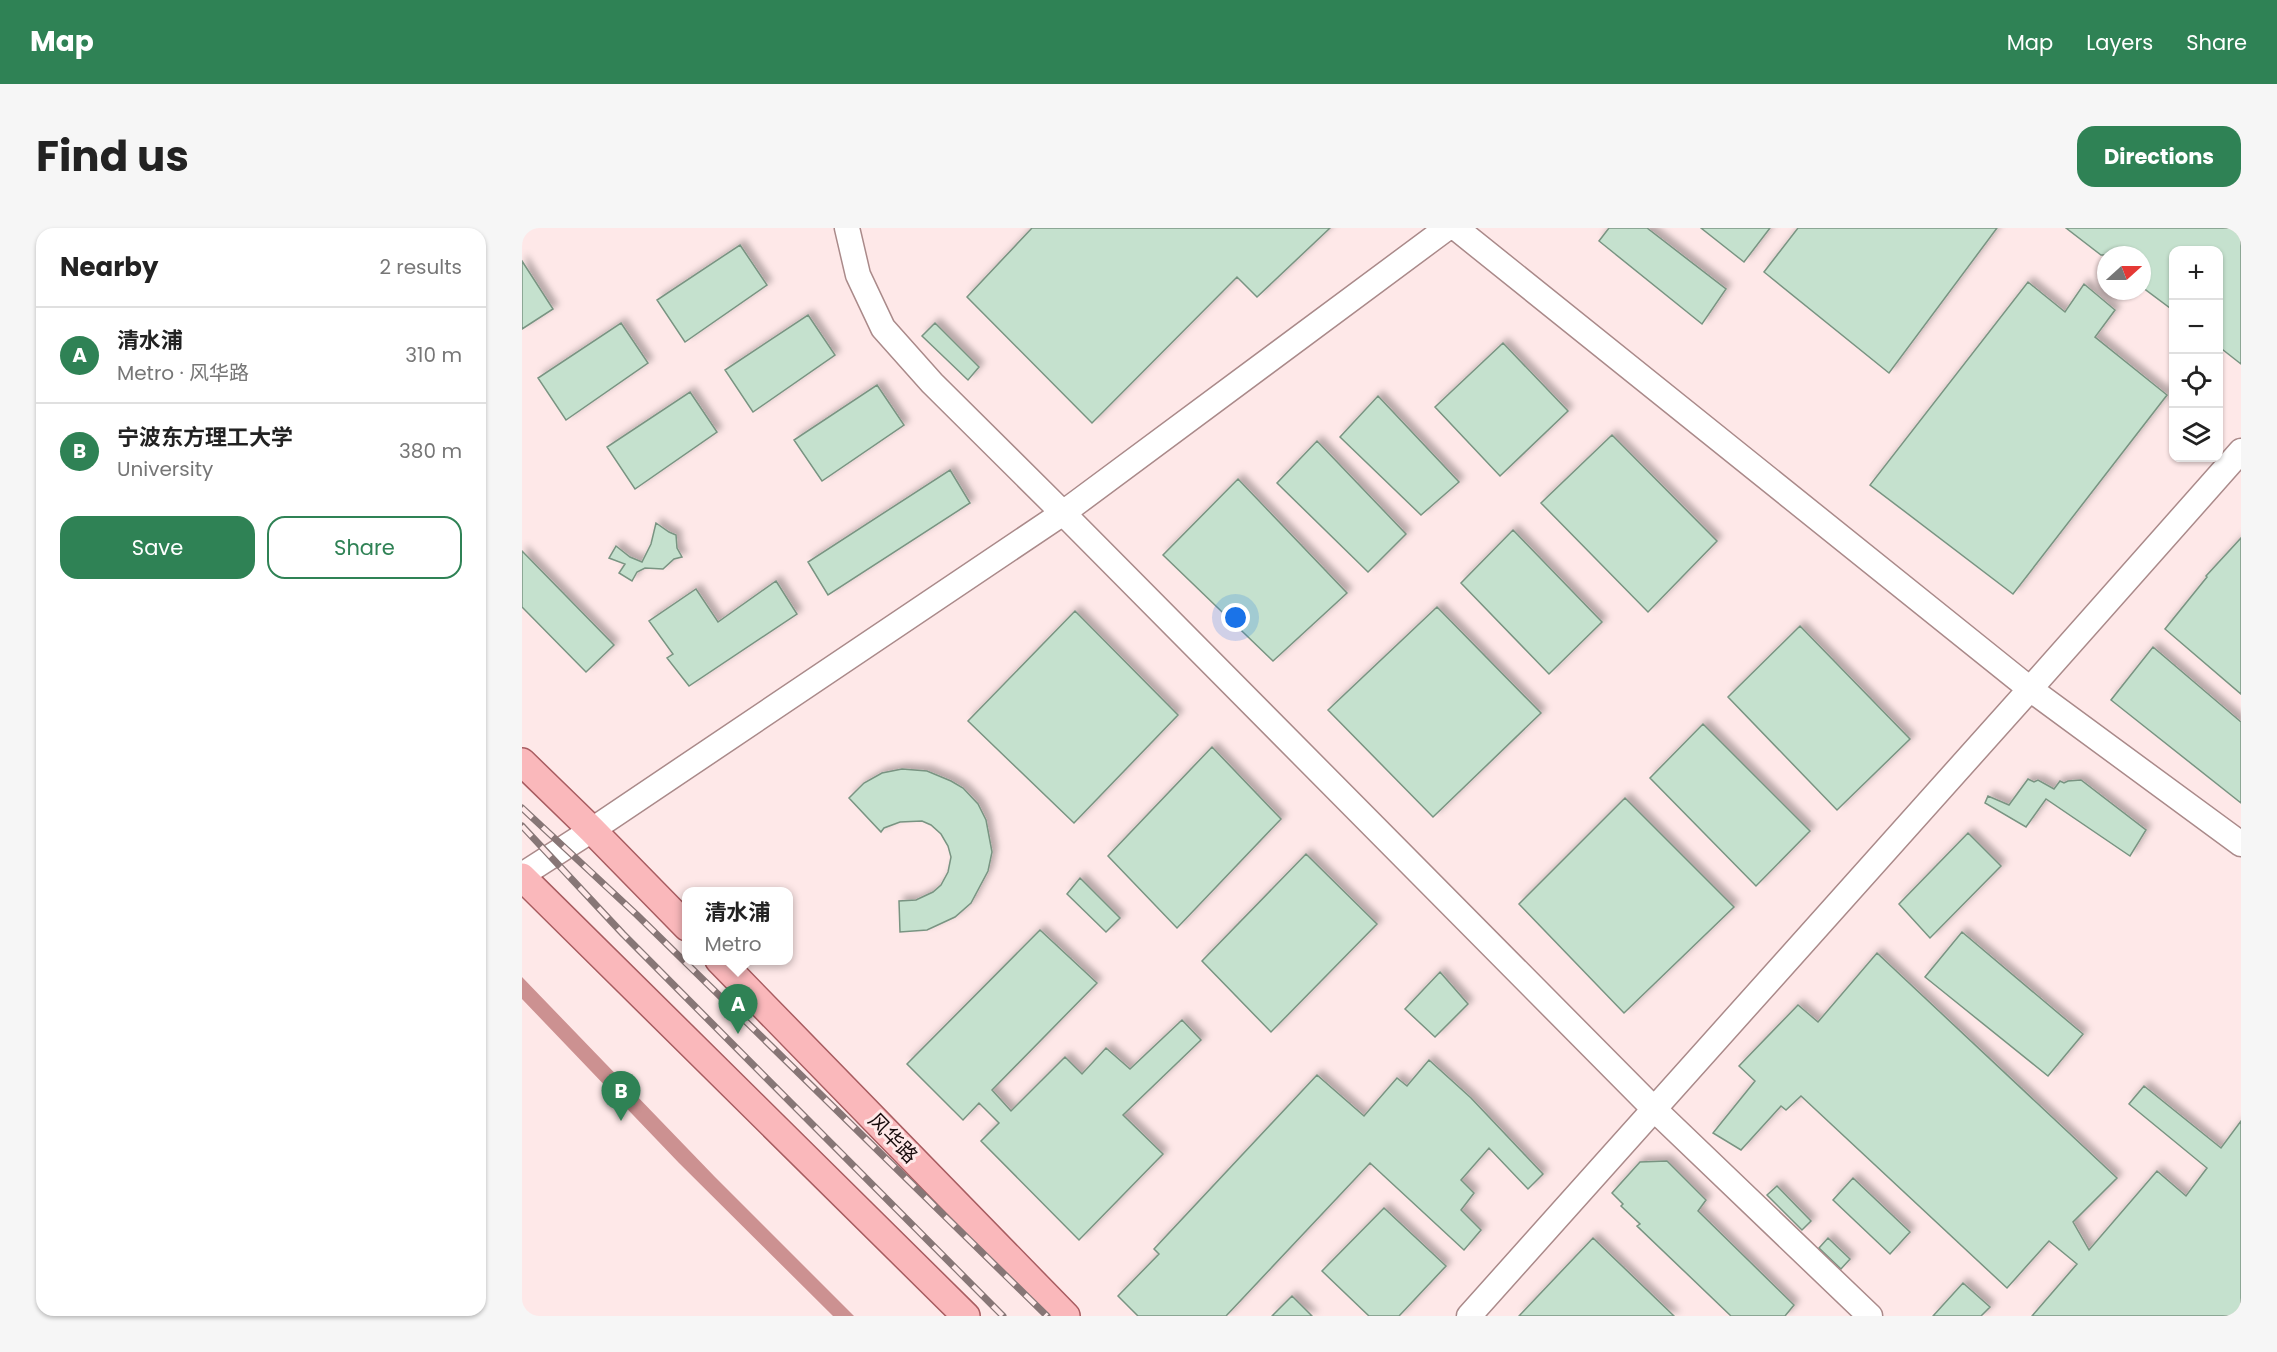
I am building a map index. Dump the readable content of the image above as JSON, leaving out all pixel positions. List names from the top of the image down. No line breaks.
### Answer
{"streets":{"main road":["风华路"]},"north":"right","page":{"header":"Map","nav":["Map","Layers","Share"],"title":"Find us","buttons":["Directions",["Save","Share"]],"heading":["Nearby","2 results"],"map_buttons":["+","−"],"list":[{"mark":"A","name":"清水浦","note":"Metro · 风华路","value":"310 m"},{"mark":"B","name":"宁波东方理工大学","note":"University","value":"380 m"}],"popup":["清水浦","Metro"],"pins":["A","B"]}}
